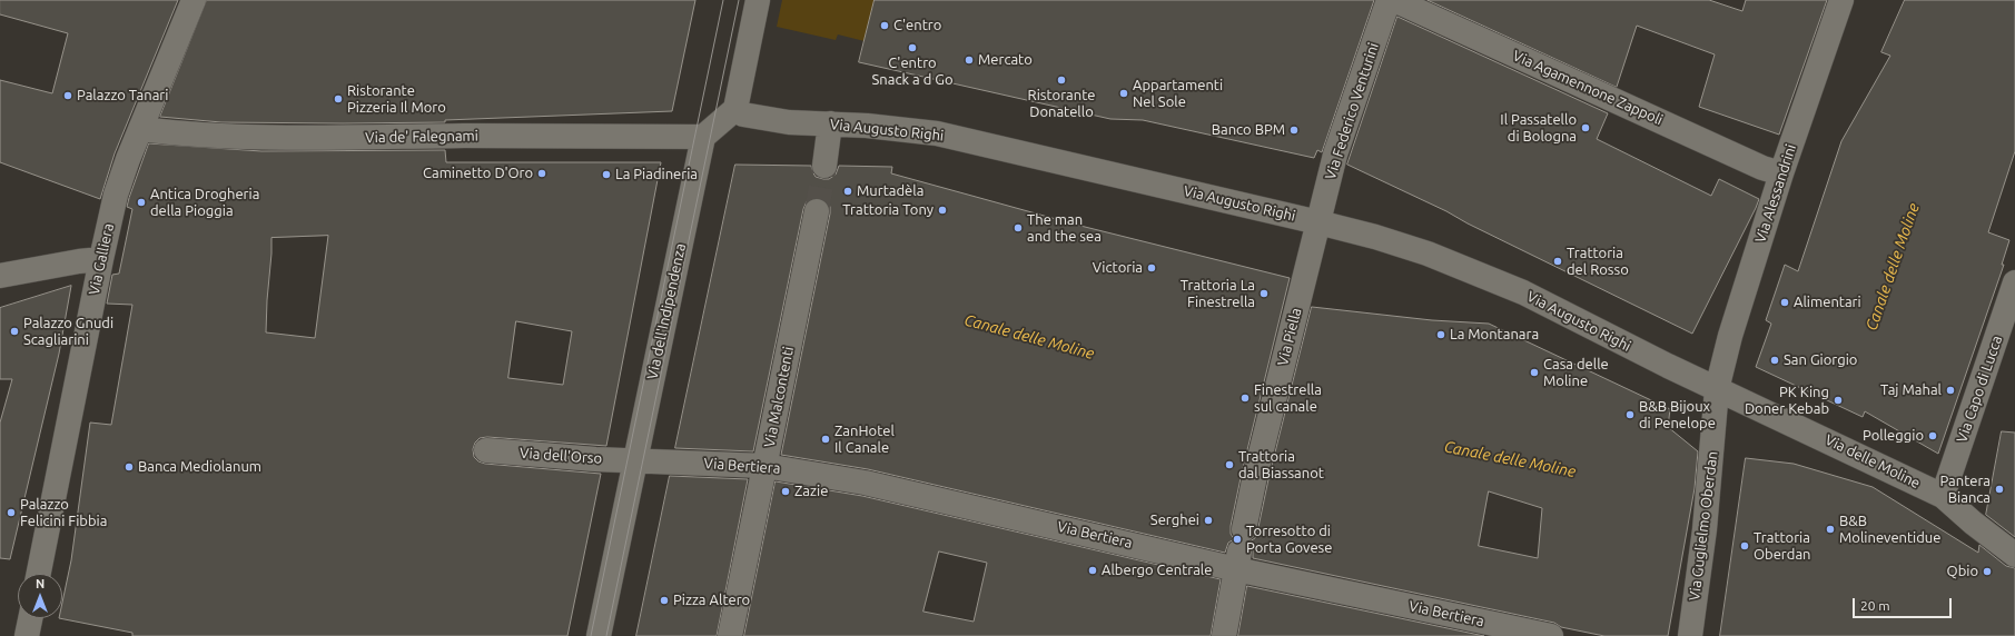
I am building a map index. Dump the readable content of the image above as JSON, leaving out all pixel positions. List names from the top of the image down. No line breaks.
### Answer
{"streets":{"street":["Via Agamennone Zappoli","Via Federico Venturini","Via Augusto Righi","Via de' Falegnami","Via Alessandrini","Via Galliera","Via dell'Indipendenza","Via Piella","Via Capo di Lucca","Via Malcontenti","Via dell'Orso","Via delle Moline","Via Bertiera","Via Guglielmo Oberdan"]},"crossings":[["Via Agamennone Zappoli","Via Alessandrini"],["Via Federico Venturini","Via Augusto Righi"],["Via Federico Venturini","Via Piella"],["Via Augusto Righi","Via Alessandrini"],["Via Augusto Righi","Via Piella"],["Via Augusto Righi","Via delle Moline"],["Via Augusto Righi","Via Guglielmo Oberdan"],["Via de' Falegnami","Via Galliera"],["Via de' Falegnami","Via dell'Indipendenza"],["Via Alessandrini","Via delle Moline"],["Via Alessandrini","Via Guglielmo Oberdan"],["Via dell'Indipendenza","Via dell'Orso"],["Via dell'Indipendenza","Via Bertiera"],["Via Piella","Via Bertiera"],["Via Capo di Lucca","Via delle Moline"],["Via Malcontenti","Via Bertiera"],["Via dell'Orso","Via Bertiera"],["Via delle Moline","Via Guglielmo Oberdan"]],"water":["Canale delle Moline"],"places":["C'entro","C'entro Snack a d Go","Mercato","Ristorante Donatello","Appartamenti Nel Sole","Palazzo Tanari","Ristorante Pizzeria Il Moro","Il Passatello di Bologna","Banco BPM","Caminetto D'Oro","La Piadineria","Murtadèla","Antica Drogheria della Pioggia","Trattoria Tony","The man and the sea","Trattoria del Rosso","Victoria","Trattoria La Finestrella","Alimentari","Palazzo Gnudi Scagliarini","La Montanara","San Giorgio","Casa delle Moline","Taj Mahal","Finestrella sul canale","PK King Doner Kebab","B&B Bijoux di Penelope","Polleggio","ZanHotel Il Canale","Trattoria dal Biassanot","Banca Mediolanum","Pantera Bianca","Zazie","Palazzo Felicini Fibbia","Serghei","B&B Molineventidue","Torresotto di Porta Govese","Trattoria Oberdan","Albergo Centrale","Qbio","Pizza Altero"],"scale_bar":"20 m","north":"top"}
